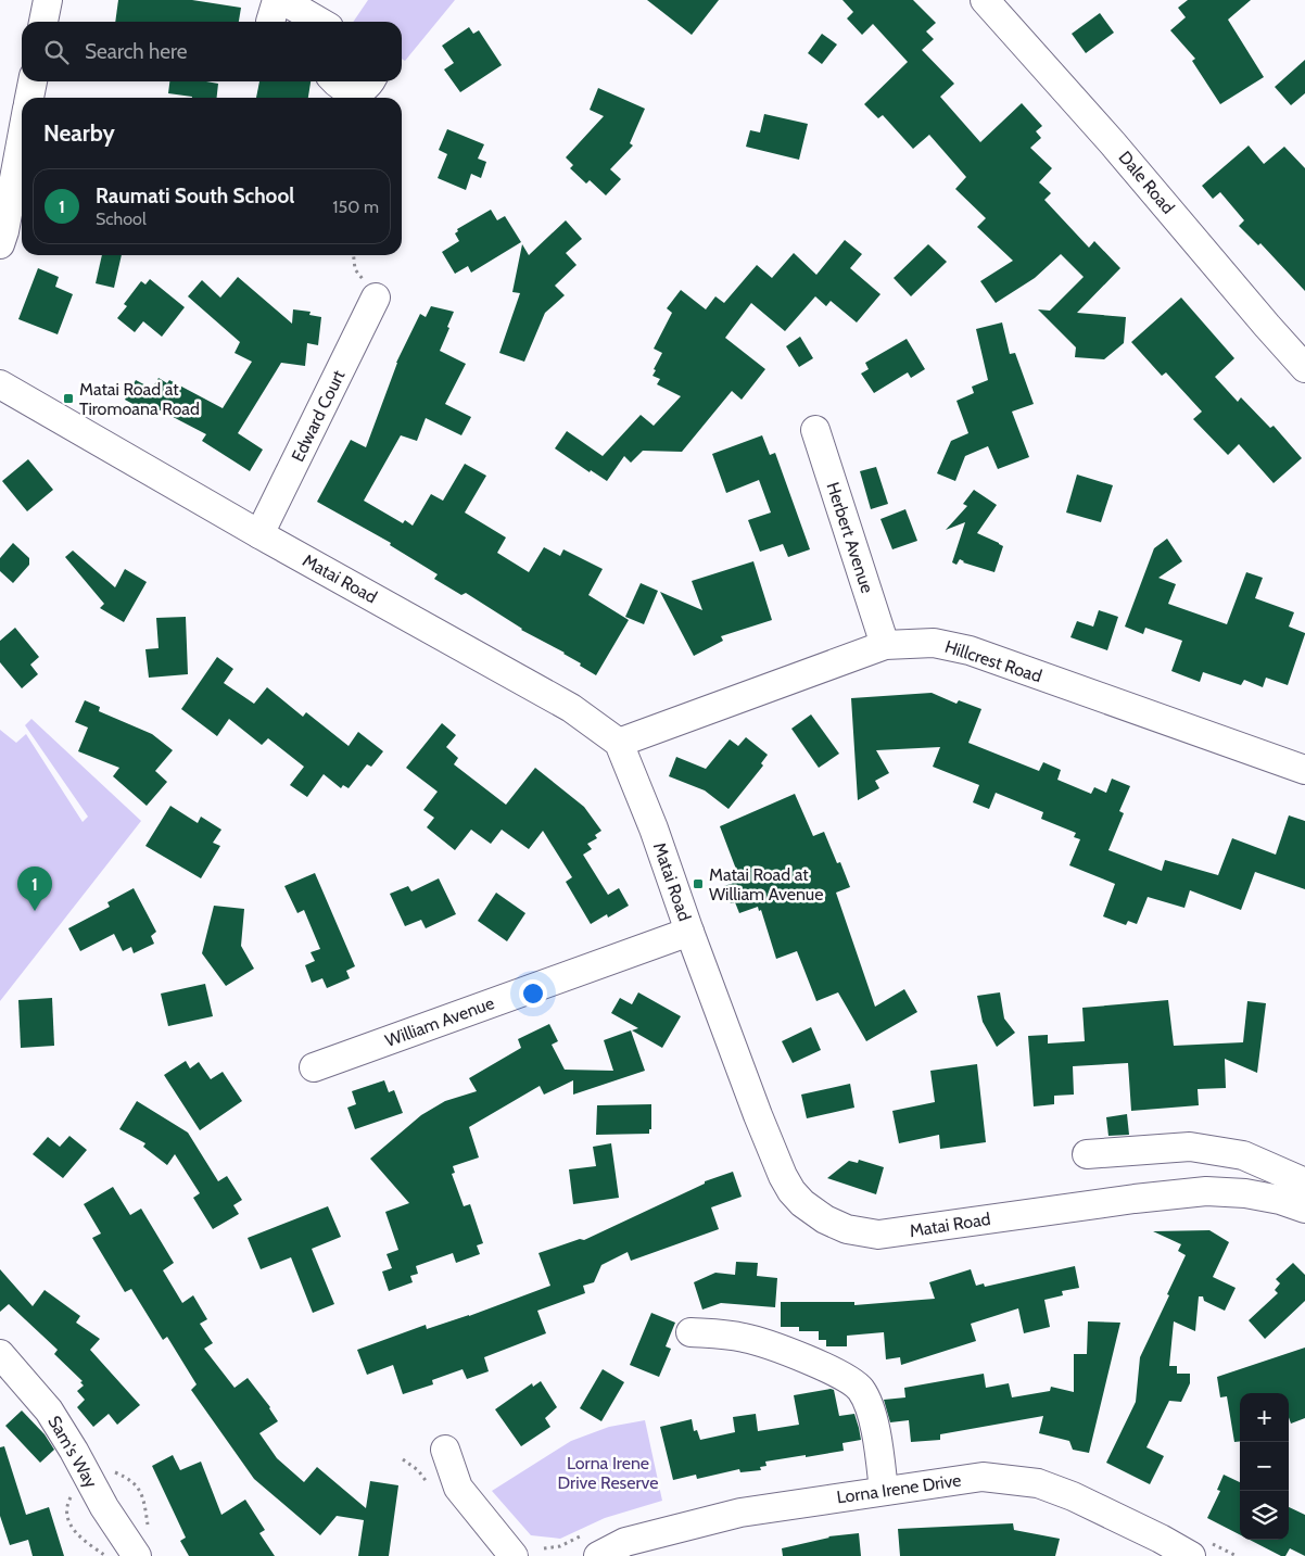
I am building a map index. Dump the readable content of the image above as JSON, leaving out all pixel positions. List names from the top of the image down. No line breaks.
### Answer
{"streets":{"street":["Dale Road","Edward Court","Herbert Avenue","Matai Road","Hillcrest Road","William Avenue","Sam's Way","Lorna Irene Drive"]},"crossings":[["Edward Court","Matai Road"],["Herbert Avenue","Hillcrest Road"],["Matai Road","Hillcrest Road"],["Matai Road","William Avenue"]],"parks":["Lorna Irene Drive Reserve"],"places":{"transit":["Matai Road at Tiromoana Road","Matai Road at William Avenue"]},"page":{"search":"Search here","heading":"Nearby","list":[{"mark":"1","name":"Raumati South School","note":"School","value":"150 m"}],"pins":"1","map_buttons":["+","−"]}}
